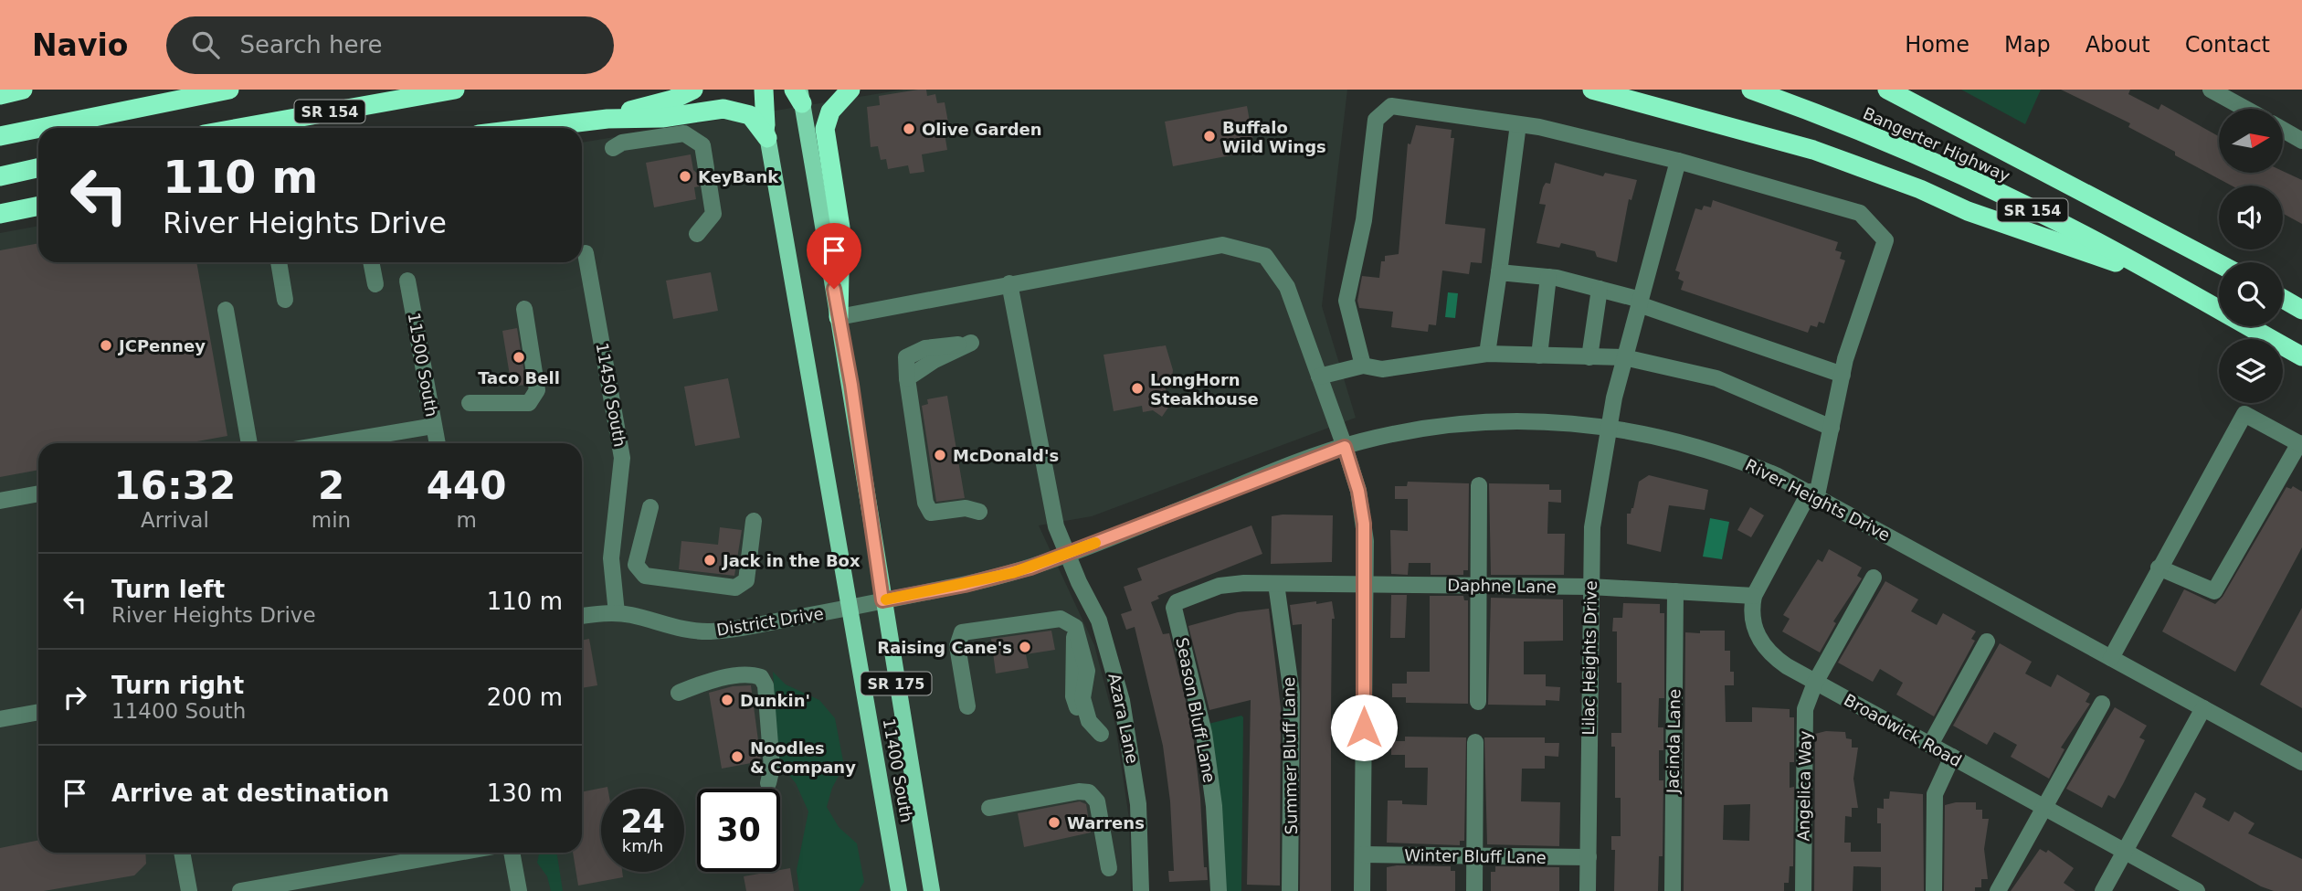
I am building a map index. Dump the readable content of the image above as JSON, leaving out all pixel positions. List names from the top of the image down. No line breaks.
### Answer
{"streets":{"highway":["SR 154","Bangerter Highway"],"main road":["SR 175","11400 South"],"street":["11500 South","11450 South","River Heights Drive","Daphne Lane","District Drive","Lilac Heights Drive","Season Bluff Lane","Azara Lane","Broadwick Road","Jacinda Lane","Summer Bluff Lane","Angelica Way","Winter Bluff Lane"]},"crossings":[["11450 South","District Drive"],["River Heights Drive","District Drive"],["River Heights Drive","Lilac Heights Drive"],["River Heights Drive","Azara Lane"],["River Heights Drive","11400 South"],["Daphne Lane","Lilac Heights Drive"],["Daphne Lane","Season Bluff Lane"],["Daphne Lane","Broadwick Road"],["Daphne Lane","Jacinda Lane"],["Daphne Lane","Summer Bluff Lane"],["District Drive","11400 South"],["Lilac Heights Drive","Winter Bluff Lane"],["Broadwick Road","Angelica Way"]],"places":["Olive Garden","Buffalo Wild Wings","KeyBank","JCPenney","Taco Bell","LongHorn Steakhouse","McDonald's","Jack in the Box","Raising Cane's","Dunkin'","Noodles & Company","Warrens"],"north":"right","page":{"header":"Navio","search":"Search here","nav":["Home","Map","About","Contact"],"turn":["110 m","River Heights Drive"],"eta":["16:32","Arrival","2","min","440","m"],"list":[{"name":"Turn left","note":"River Heights Drive","value":"110 m"},{"name":"Turn right","note":"11400 South","value":"200 m"},{"name":"Arrive at destination","value":"130 m"}],"speed":"24 km/h","limit":"30"}}
